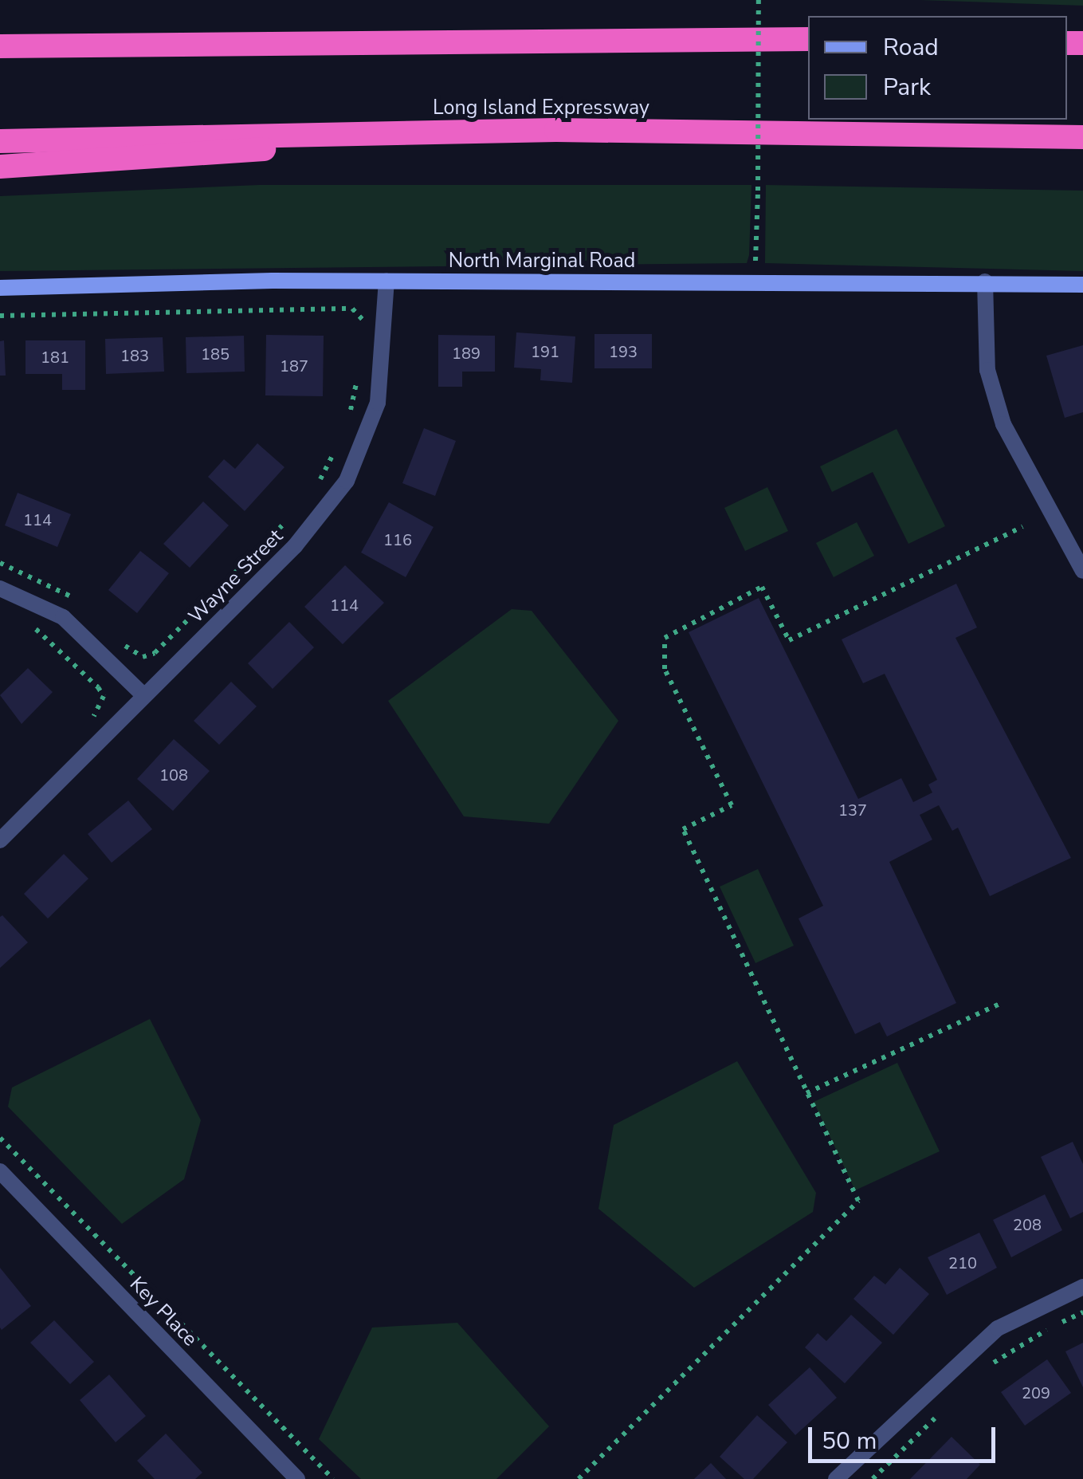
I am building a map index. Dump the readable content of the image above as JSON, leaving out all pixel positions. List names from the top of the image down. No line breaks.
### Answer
{"streets":{"highway":["Long Island Expressway"],"main road":["North Marginal Road"],"street":["Wayne Street","Key Place"]},"crossings":[["North Marginal Road","Wayne Street"]],"house_numbers":["191","193","189","185","183","181","187","114","116","114","108","137","208","210","209"],"legend":["Road","Park"],"scale_bar":"50 m"}
